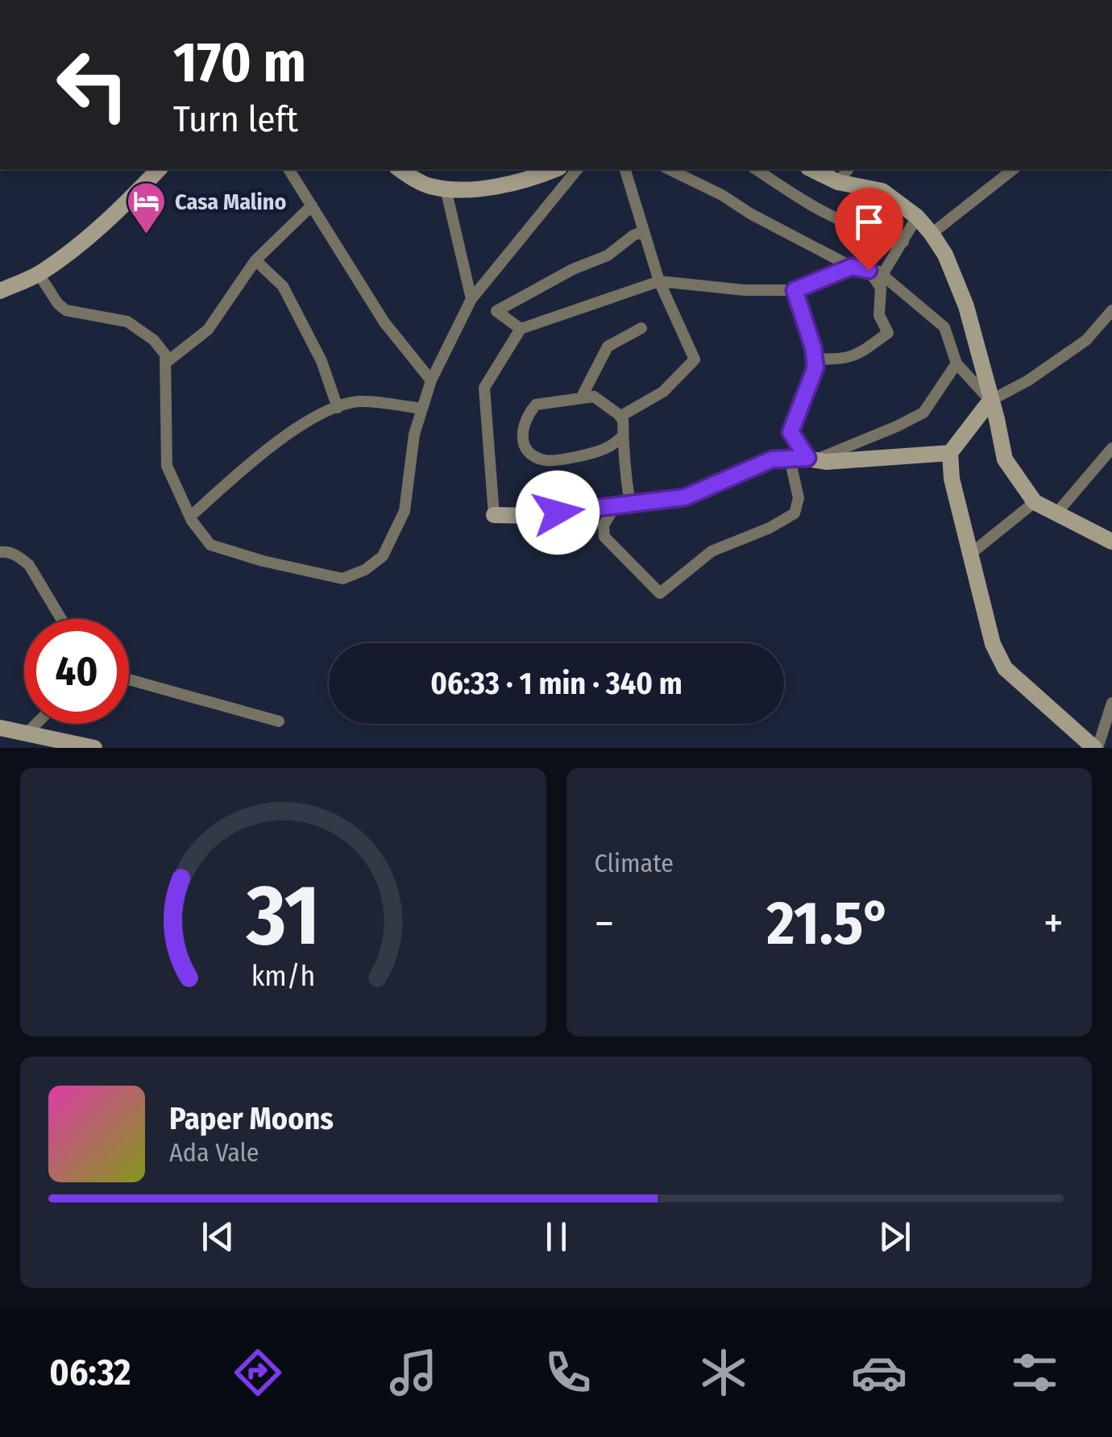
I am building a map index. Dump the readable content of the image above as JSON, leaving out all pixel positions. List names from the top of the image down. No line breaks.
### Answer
{"places":{"hotel":["Casa Malino"]},"page":{"turn":["170 m","Turn left"],"limit":"40","trip":"06:33 · 1 min · 340 m","tile":"Climate","heat":["−","21.5°","+"],"song":["Paper Moons","Ada Vale"],"tabs":"06:32","gauge":["31","km/h"]}}
